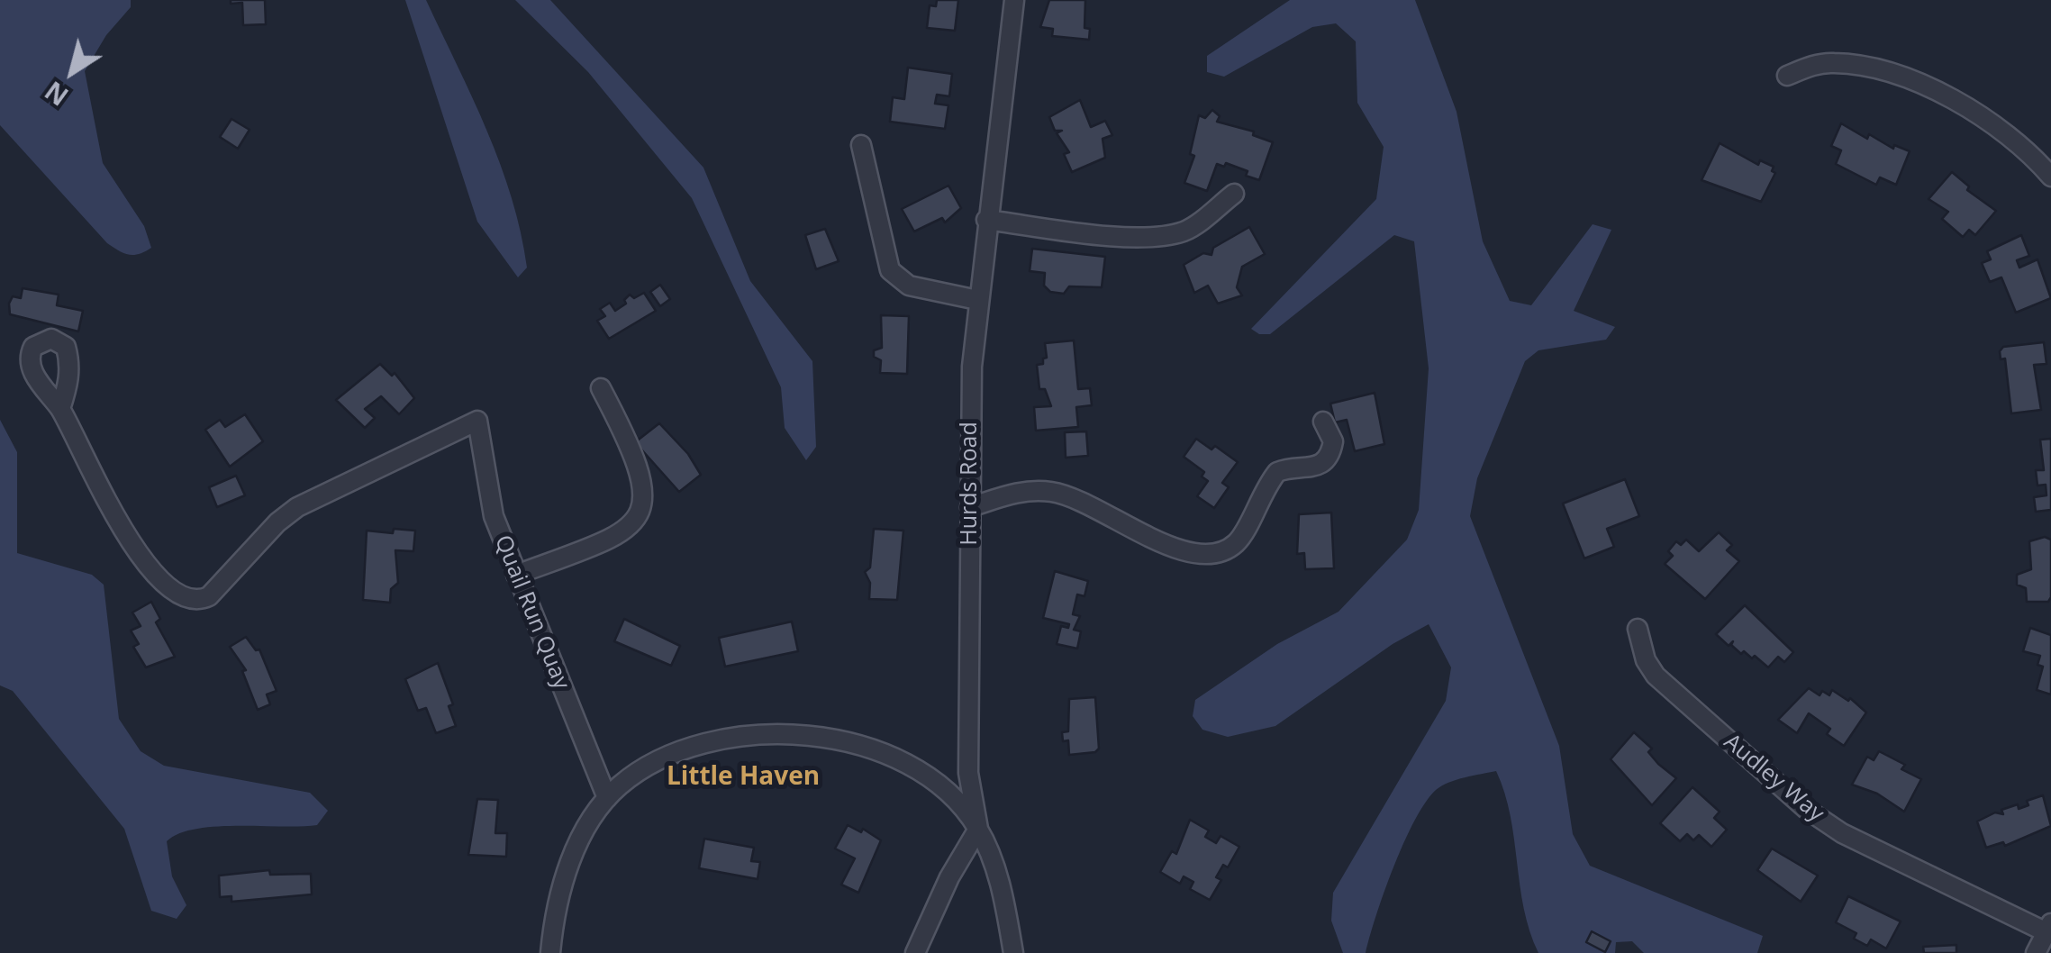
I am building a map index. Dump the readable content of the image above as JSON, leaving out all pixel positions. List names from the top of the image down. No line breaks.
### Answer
{"streets":{"street":["Hurds Road","Quail Run Quay","Audley Way"]},"districts":["Little Haven"],"north":"bottom left"}
